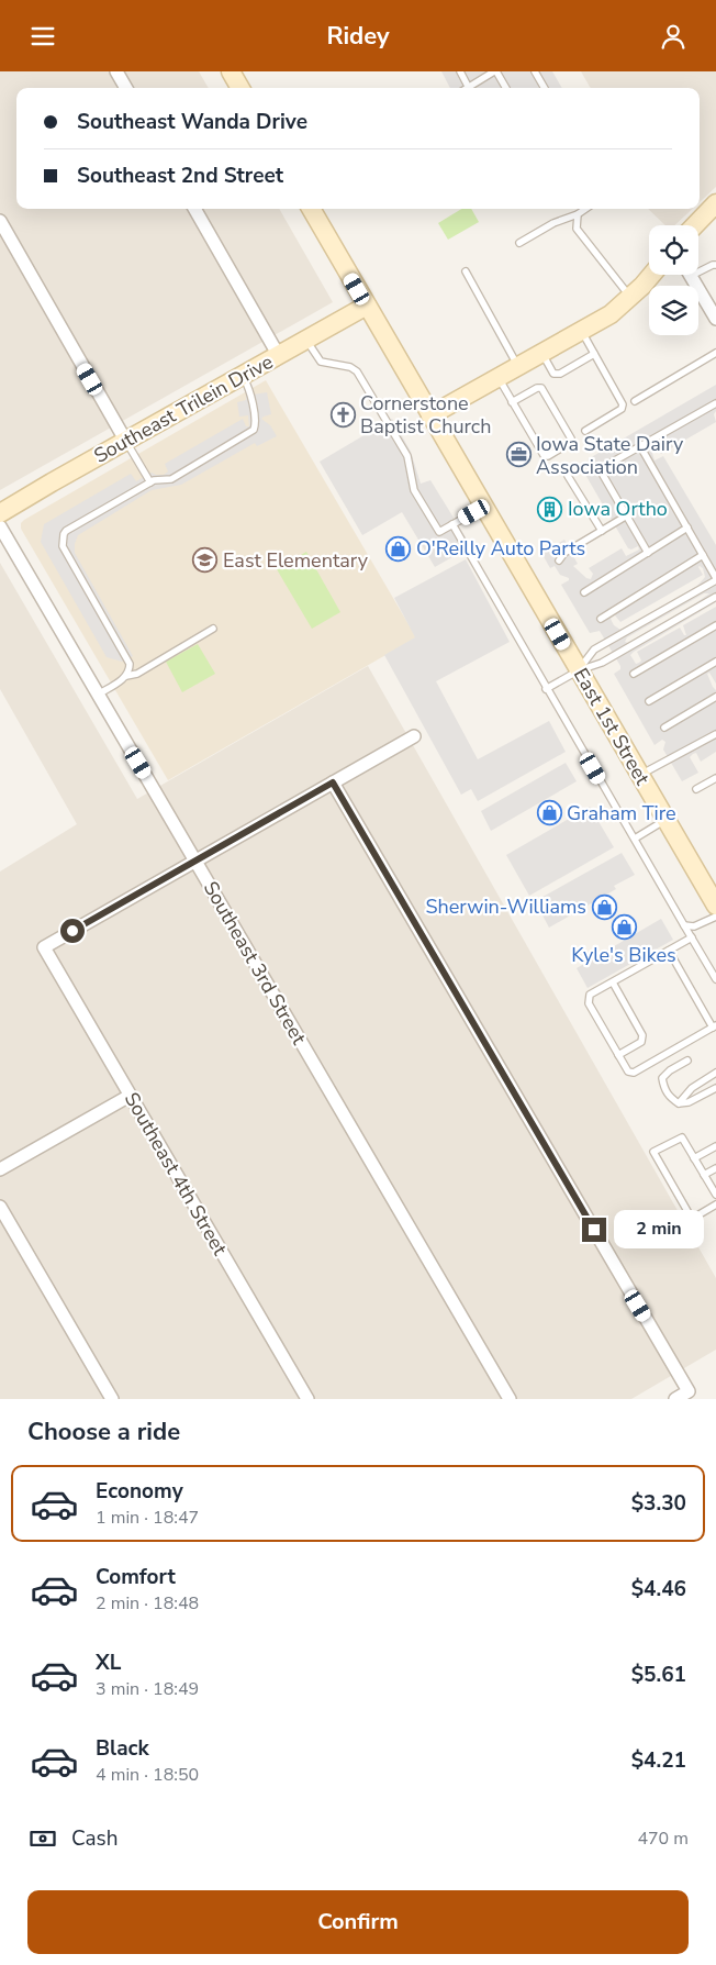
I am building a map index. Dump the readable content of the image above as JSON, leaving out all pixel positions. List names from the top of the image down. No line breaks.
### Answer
{"streets":{"main road":["Southeast Trilein Drive","East 1st Street"],"street":["Southeast 3rd Street","Southeast 4th Street"]},"crossings":[["Southeast Trilein Drive","East 1st Street"],["Southeast 3rd Street","Southeast 4th Street"]],"places":{"church":["Cornerstone Baptist Church"],"office":["Iowa State Dairy Association"],"building":["Iowa Ortho"],"shop":["O'Reilly Auto Parts","Graham Tire","Sherwin-Williams","Kyle's Bikes"],"school or university":["East Elementary"]},"page":{"header":"Ridey","banner":["Southeast Wanda Drive","Southeast 2nd Street"],"bubble":"2 min","heading":"Choose a ride","list":[{"name":"Economy","note":"1 min · 18:47","value":"$3.30"},{"name":"Comfort","note":"2 min · 18:48","value":"$4.46"},{"name":"XL","note":"3 min · 18:49","value":"$5.61"},{"name":"Black","note":"4 min · 18:50","value":"$4.21"}],"pay":["Cash","470 m"],"buttons":"Confirm"}}
